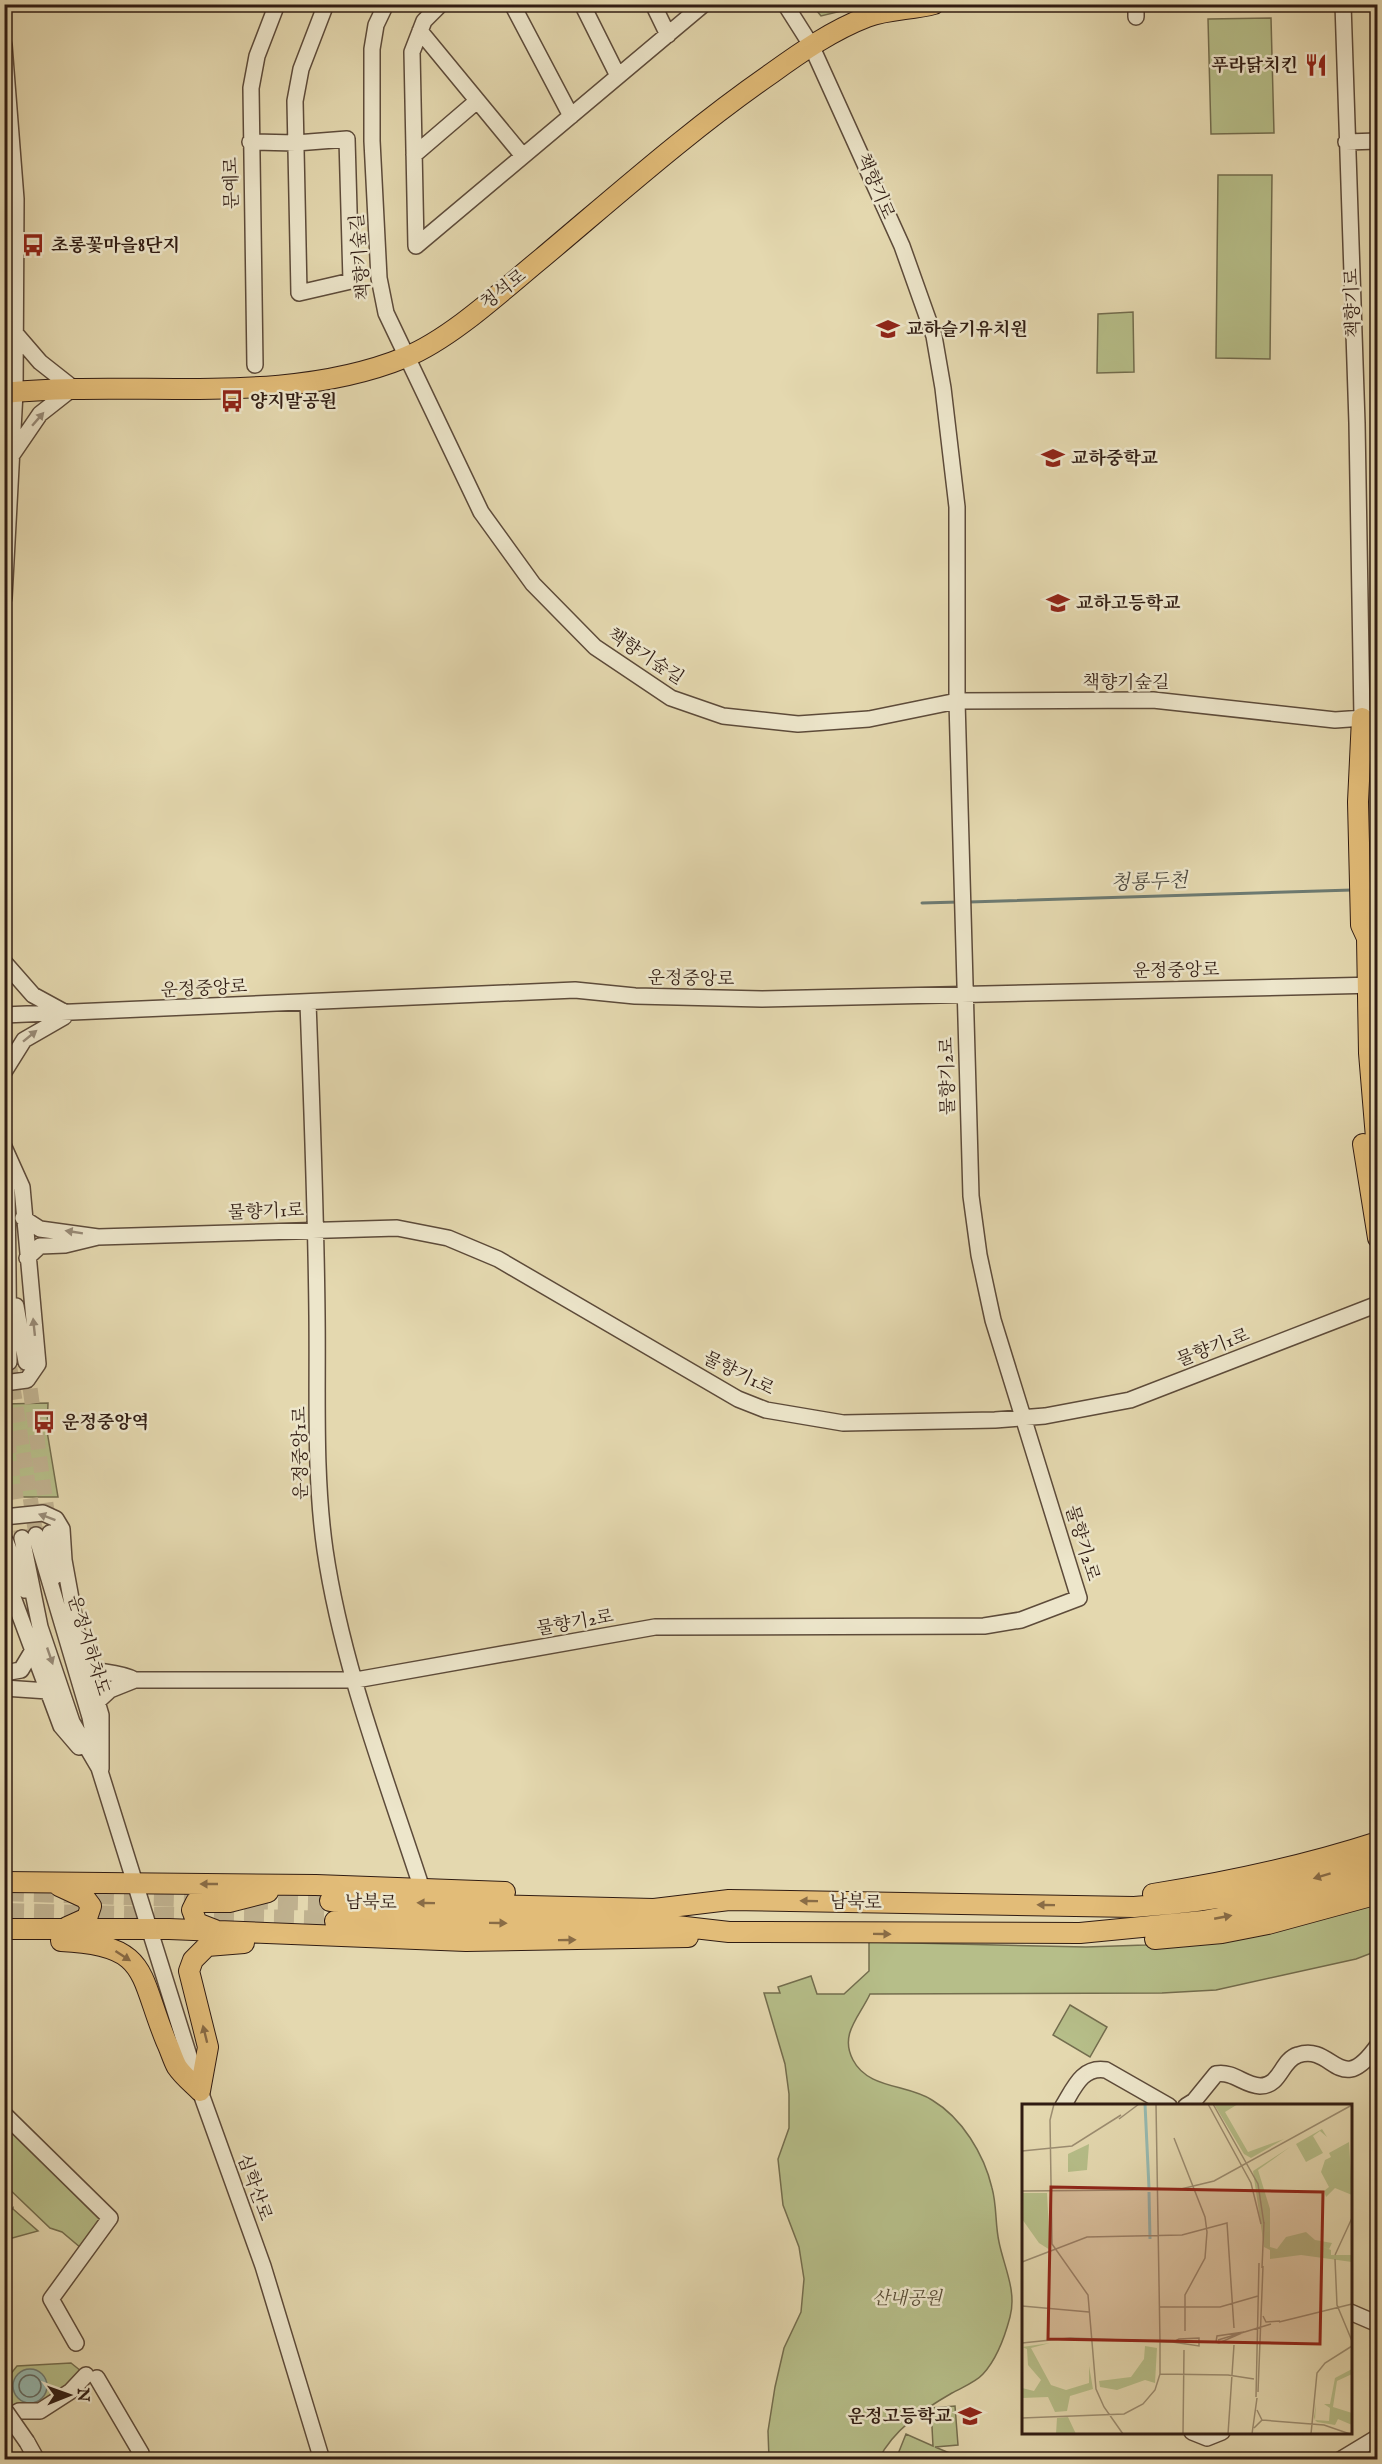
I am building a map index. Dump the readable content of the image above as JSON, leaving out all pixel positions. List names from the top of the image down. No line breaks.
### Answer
{"streets":{"main road":["책향기로","청석로","남북로"],"street":["문예로","책향기숲길","운정중앙로","물향기2로","물향기1로","운정중앙1로","운정지하차도","심학산로"]},"crossings":[["책향기로","책향기숲길"],["책향기로","청석로"],["책향기로","운정중앙로"],["책향기로","물향기2로"],["책향기숲길","청석로"],["책향기숲길","물향기2로"],["운정중앙로","물향기2로"],["운정중앙로","운정중앙1로"],["물향기2로","물향기1로"],["물향기2로","운정중앙1로"],["물향기1로","운정중앙1로"],["운정지하차도","심학산로"]],"water":["청룡두천"],"parks":["산내공원"],"places":{"restaurant":["푸라닭치킨"],"bus stop":["초롱꽃마을8단지","양지말공원","운정중앙역"],"school or university":["교하슬기유치원","교하중학교","교하고등학교","운정고등학교"]},"north":"right"}
